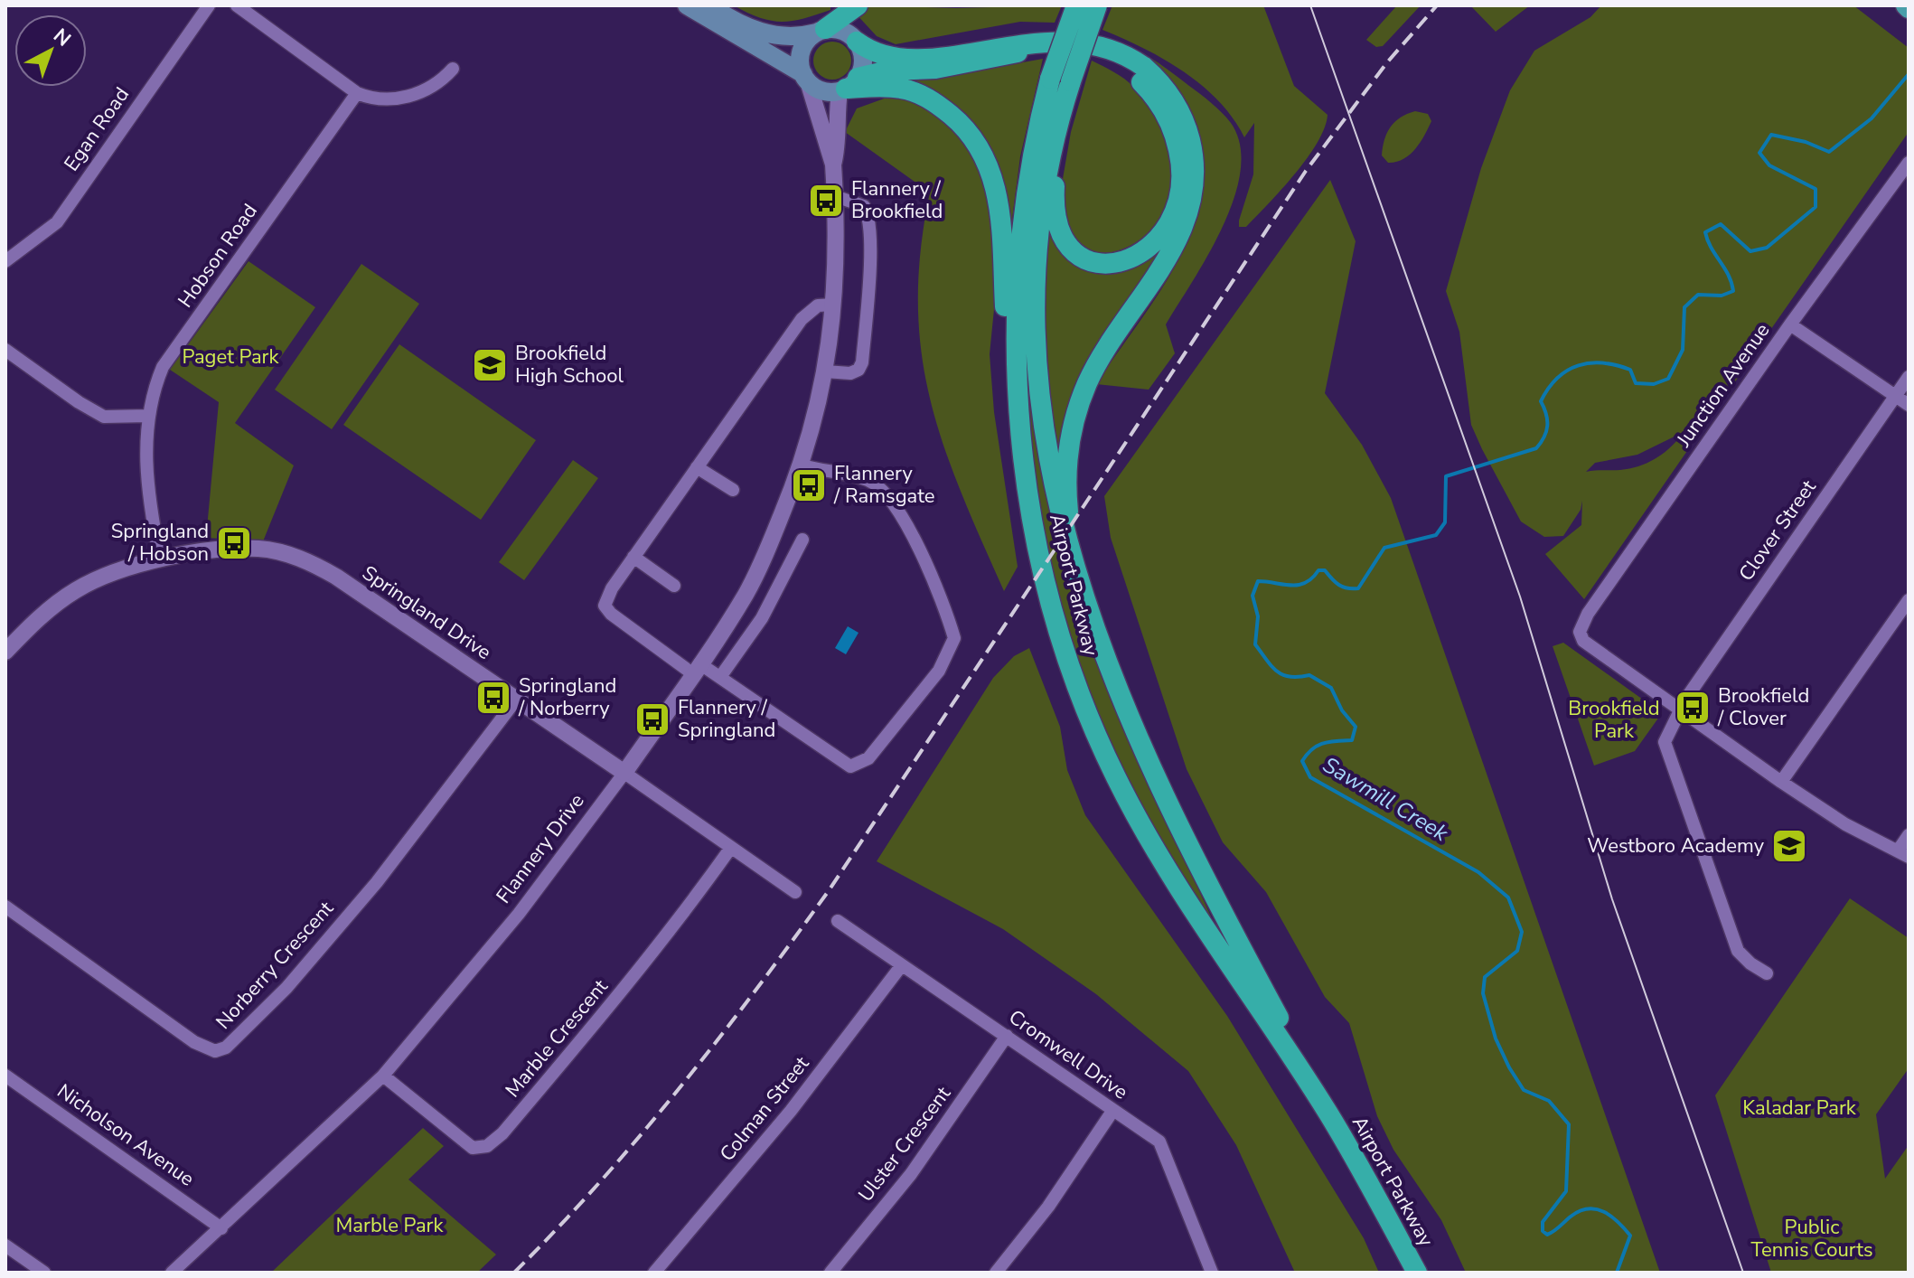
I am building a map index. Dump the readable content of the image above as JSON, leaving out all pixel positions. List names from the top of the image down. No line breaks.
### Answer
{"streets":{"highway":["Airport Parkway"],"street":["Egan Road","Hobson Road","Junction Avenue","Clover Street","Springland Drive","Flannery Drive","Norberry Crescent","Marble Crescent","Cromwell Drive","Colman Street","Nicholson Avenue","Ulster Crescent"]},"crossings":[["Hobson Road","Springland Drive"],["Junction Avenue","Clover Street"],["Springland Drive","Flannery Drive"],["Springland Drive","Norberry Crescent"],["Springland Drive","Marble Crescent"],["Flannery Drive","Marble Crescent"],["Flannery Drive","Nicholson Avenue"],["Cromwell Drive","Colman Street"],["Cromwell Drive","Ulster Crescent"]],"water":["Sawmill Creek"],"parks":["Paget Park","Brookfield Park","Kaladar Park","Marble Park","Public Tennis Courts"],"places":{"bus stop":["Flannery / Brookfield","Flannery / Ramsgate","Springland / Hobson","Springland / Norberry","Brookfield / Clover","Flannery / Springland"],"school or university":["Brookfield High School","Westboro Academy"]},"north":"top right"}
